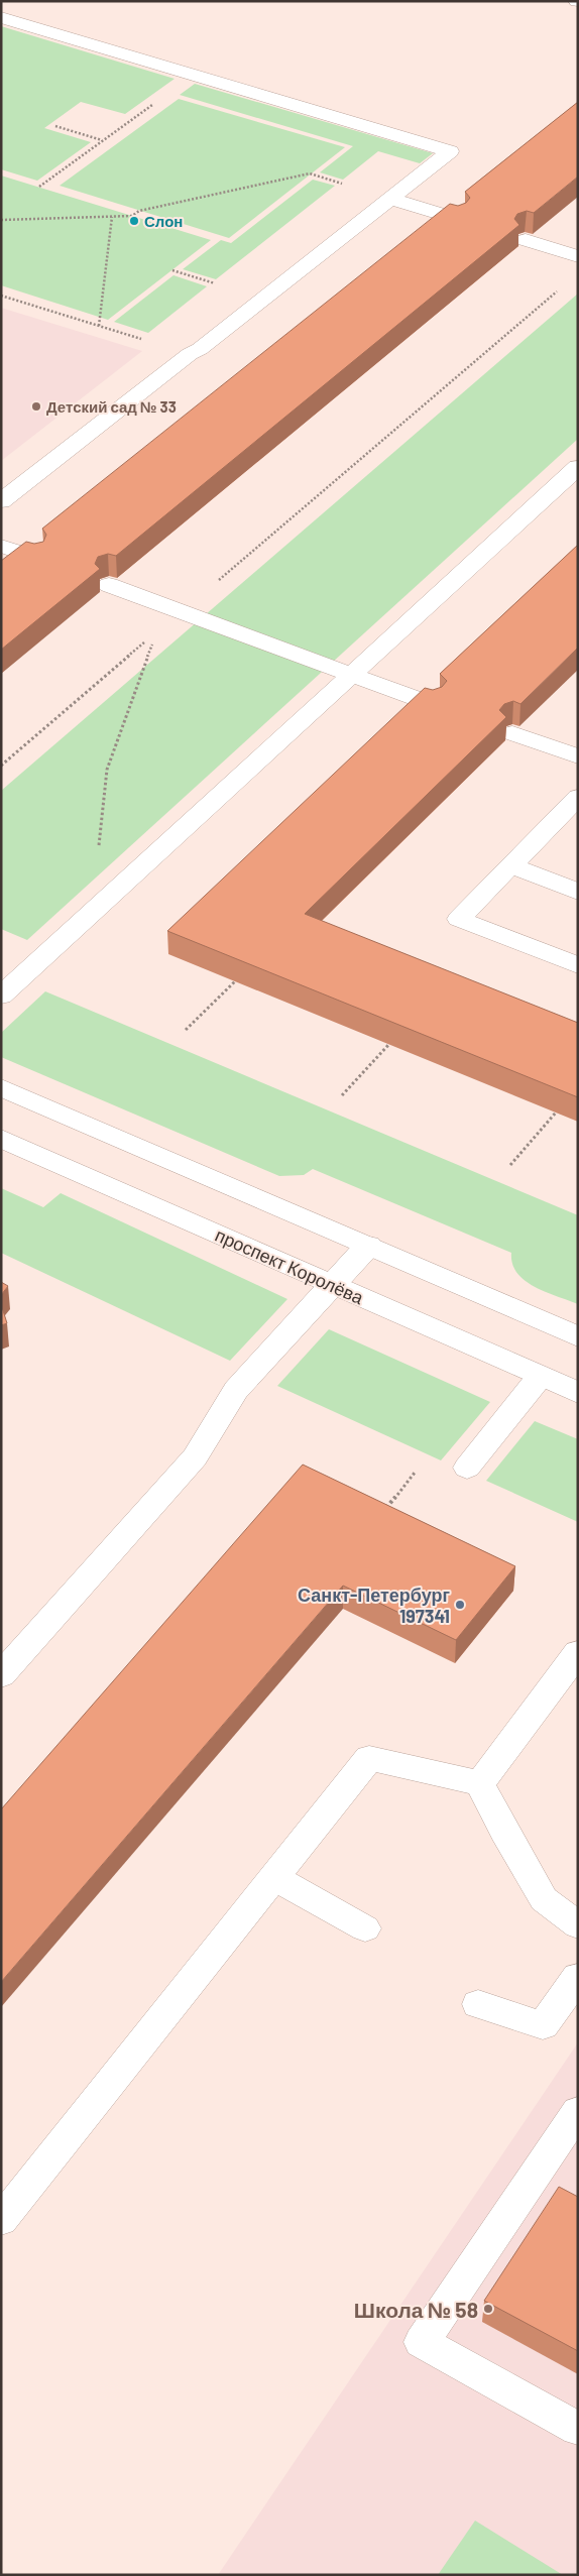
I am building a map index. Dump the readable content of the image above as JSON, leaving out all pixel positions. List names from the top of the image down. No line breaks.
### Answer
{"streets":{"street":["проспект Королёва"]},"places":["Слон","Детский сад № 33","Санкт-Петербург 197341","Школа № 58"]}
